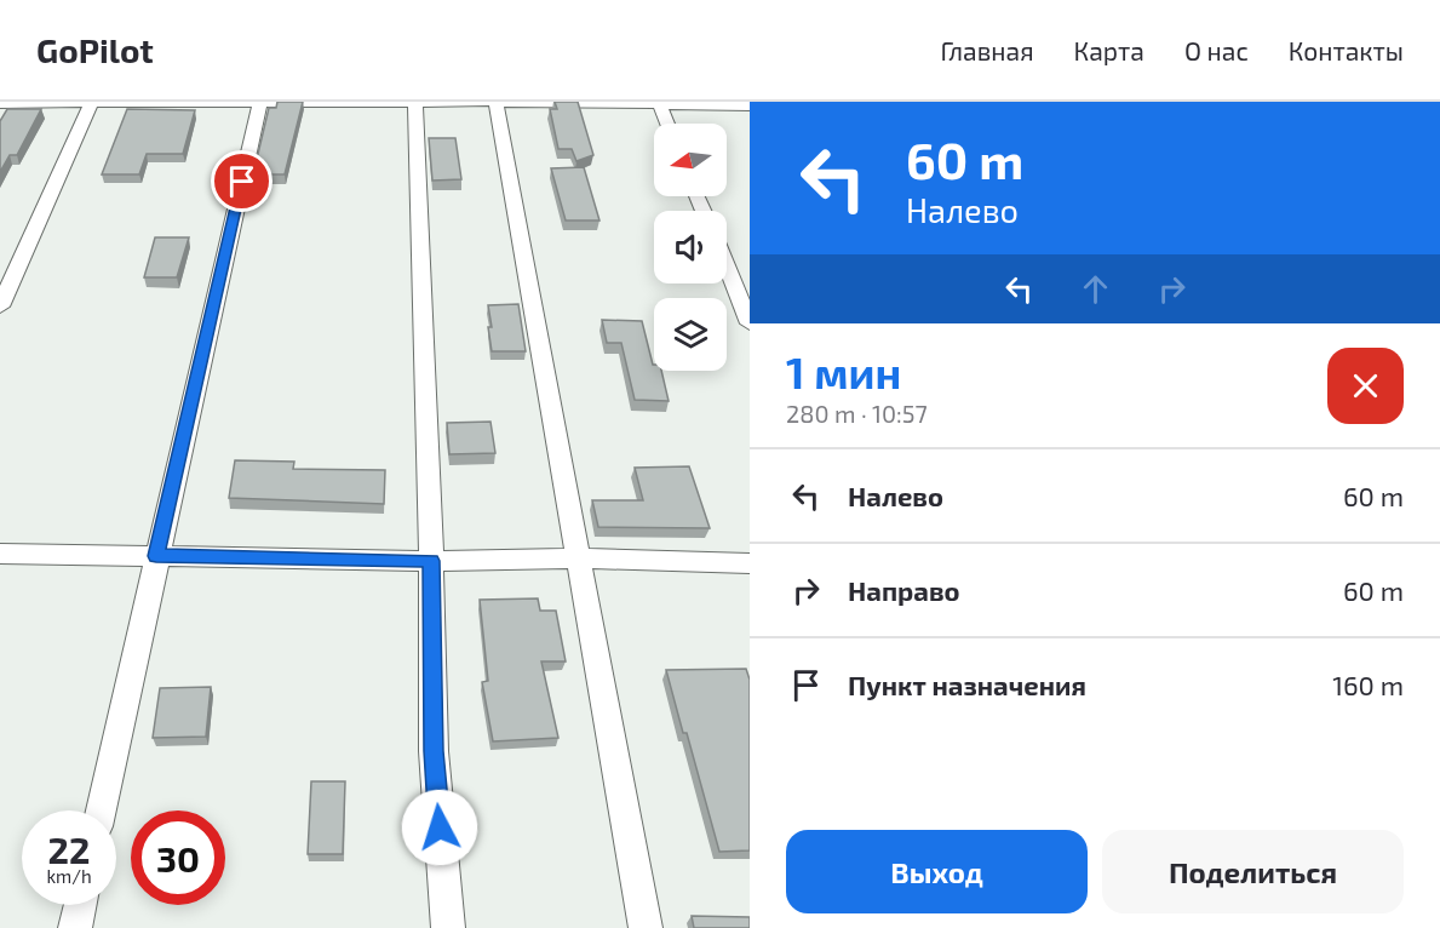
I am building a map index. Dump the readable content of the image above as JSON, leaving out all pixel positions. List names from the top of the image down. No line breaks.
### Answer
{"north":"left","page":{"header":"GoPilot","nav":["Главная","Карта","О нас","Контакты"],"turn":["60 m","Налево"],"heading":["1 мин","280 m · 10:57"],"list":[{"name":"Налево","value":"60 m"},{"name":"Направо","value":"60 m"},{"name":"Пункт назначения","value":"160 m"}],"speed":"22 km/h","limit":"30","buttons":["Выход","Поделиться"]}}
